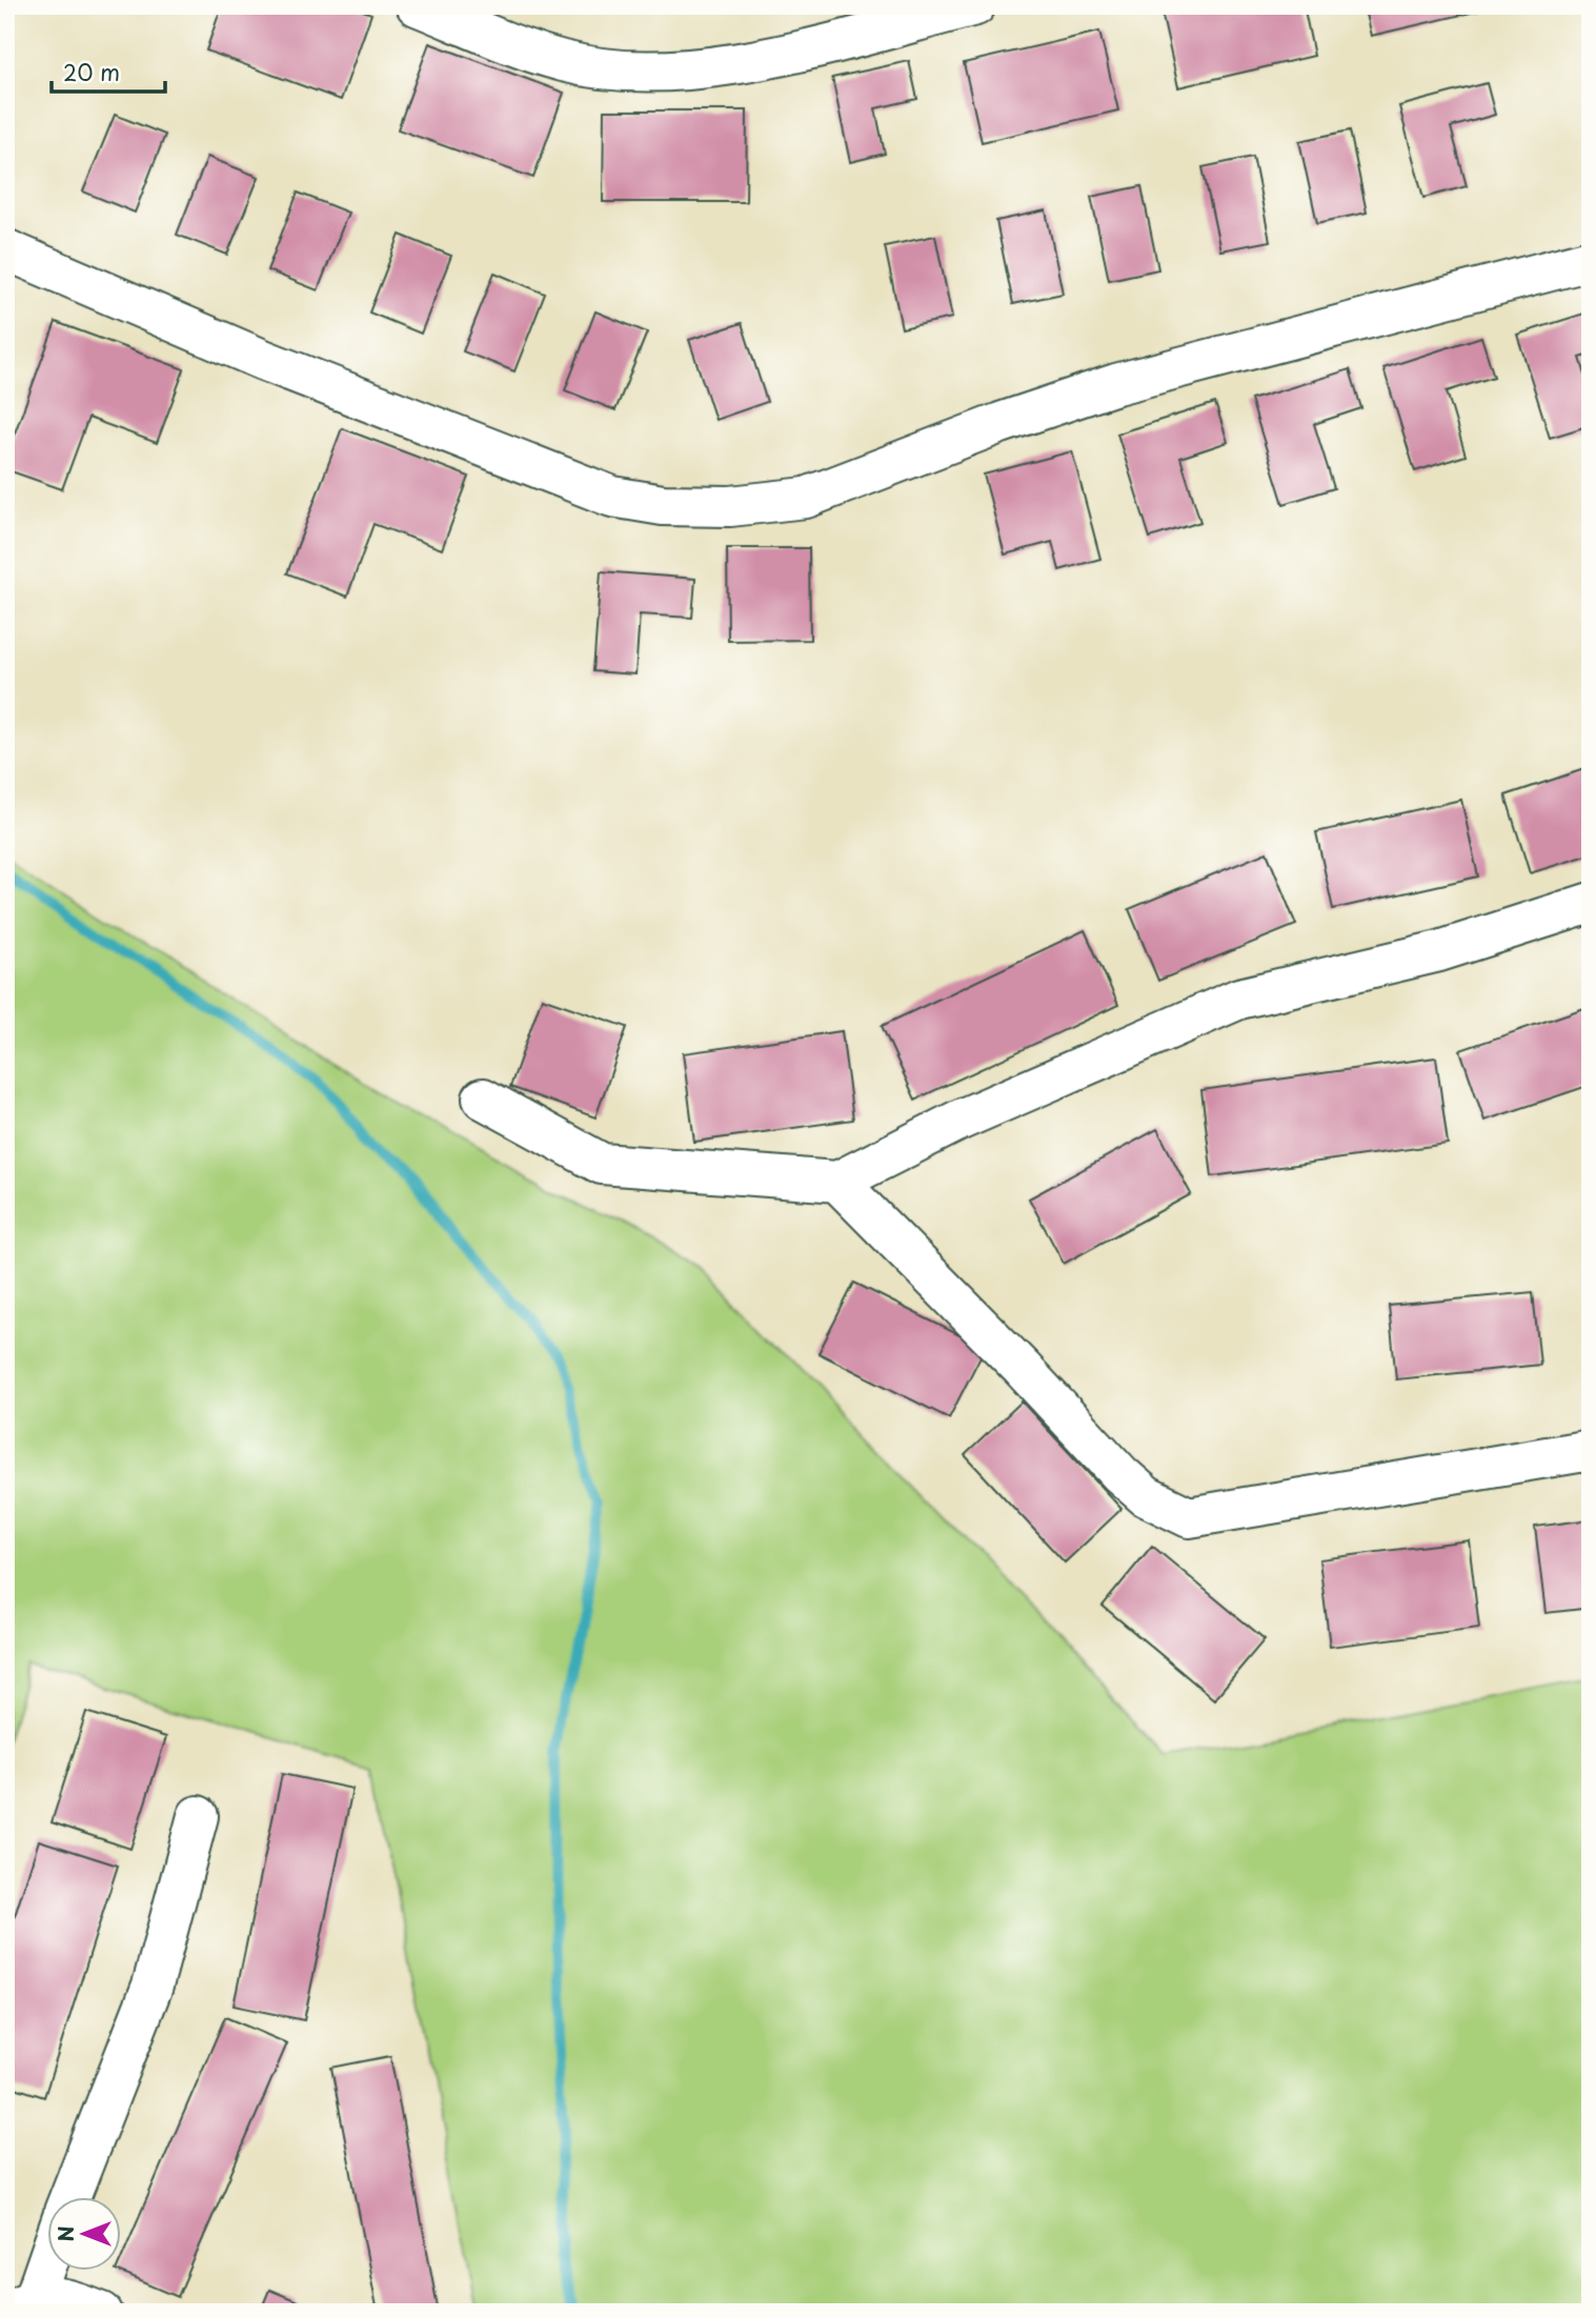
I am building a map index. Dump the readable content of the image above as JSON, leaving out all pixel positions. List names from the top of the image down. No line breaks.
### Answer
{"scale_bar":"20 m","north":"left"}
